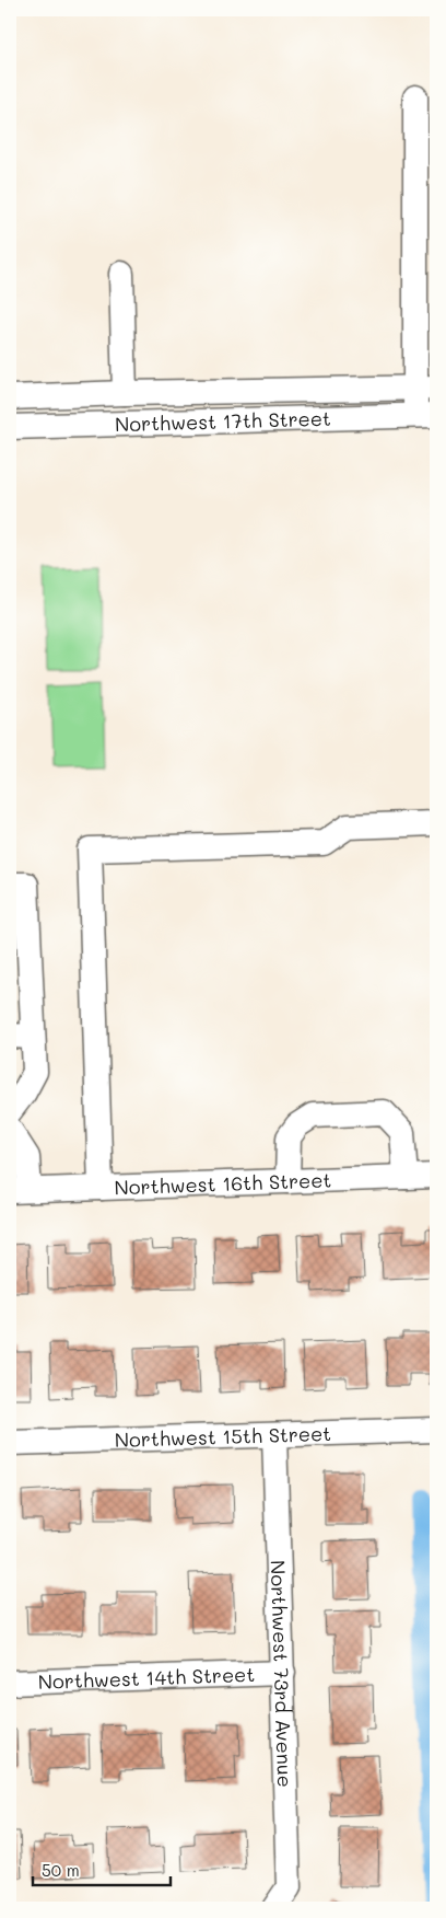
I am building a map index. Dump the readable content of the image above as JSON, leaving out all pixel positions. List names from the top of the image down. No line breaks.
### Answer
{"streets":{"street":["Northwest 17th Street","Northwest 16th Street","Northwest 15th Street","Northwest 73rd Avenue","Northwest 14th Street"]},"crossings":[["Northwest 15th Street","Northwest 73rd Avenue"],["Northwest 73rd Avenue","Northwest 14th Street"]],"scale_bar":"50 m"}
